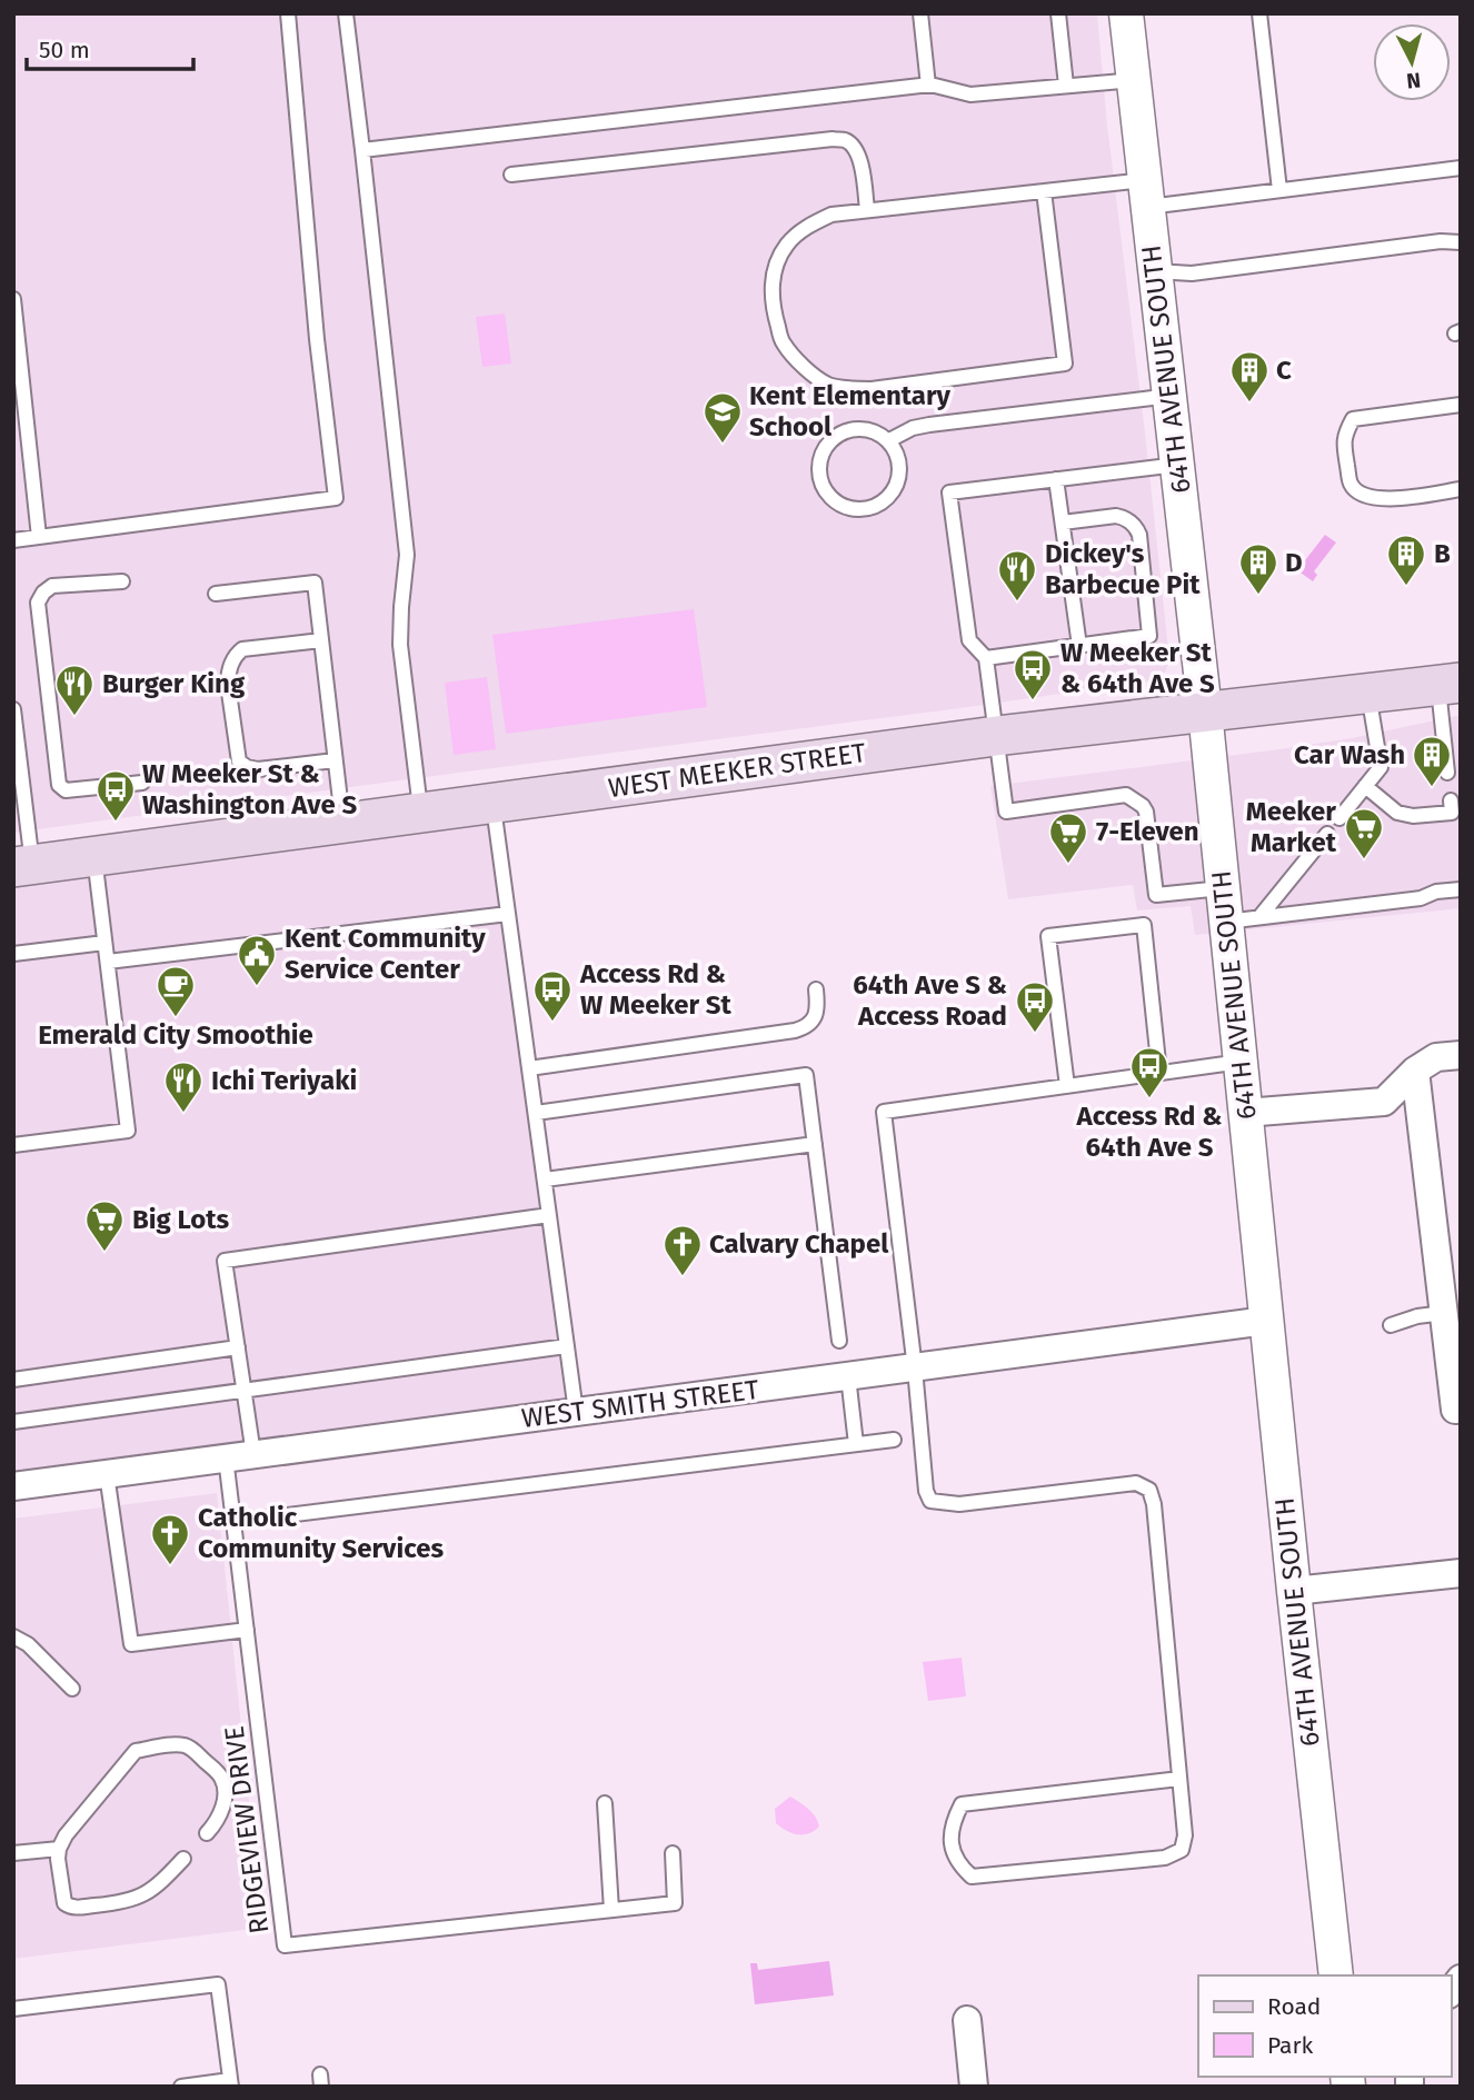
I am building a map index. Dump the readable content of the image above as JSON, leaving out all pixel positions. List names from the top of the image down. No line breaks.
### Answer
{"streets":{"main road":["WEST MEEKER STREET"],"street":["64TH AVENUE SOUTH","WEST SMITH STREET"],"lane":["RIDGEVIEW DRIVE"]},"crossings":[["64TH AVENUE SOUTH","WEST MEEKER STREET"],["64TH AVENUE SOUTH","WEST SMITH STREET"],["WEST SMITH STREET","RIDGEVIEW DRIVE"]],"places":{"building":["C","B","D","Car Wash"],"school or university":["Kent Elementary School"],"restaurant":["Dickey's Barbecue Pit","Burger King","Ichi Teriyaki"],"bus stop":["W Meeker St & 64th Ave S","W Meeker St & Washington Ave S","Access Rd & W Meeker St","64th Ave S & Access Road","Access Rd & 64th Ave S"],"supermarket":["Meeker Market","7-Eleven","Big Lots"],"public building":["Kent Community Service Center"],"cafe":["Emerald City Smoothie"],"church":["Calvary Chapel","Catholic Community Services"]},"legend":["Road","Park"],"scale_bar":"50 m","north":"bottom"}
